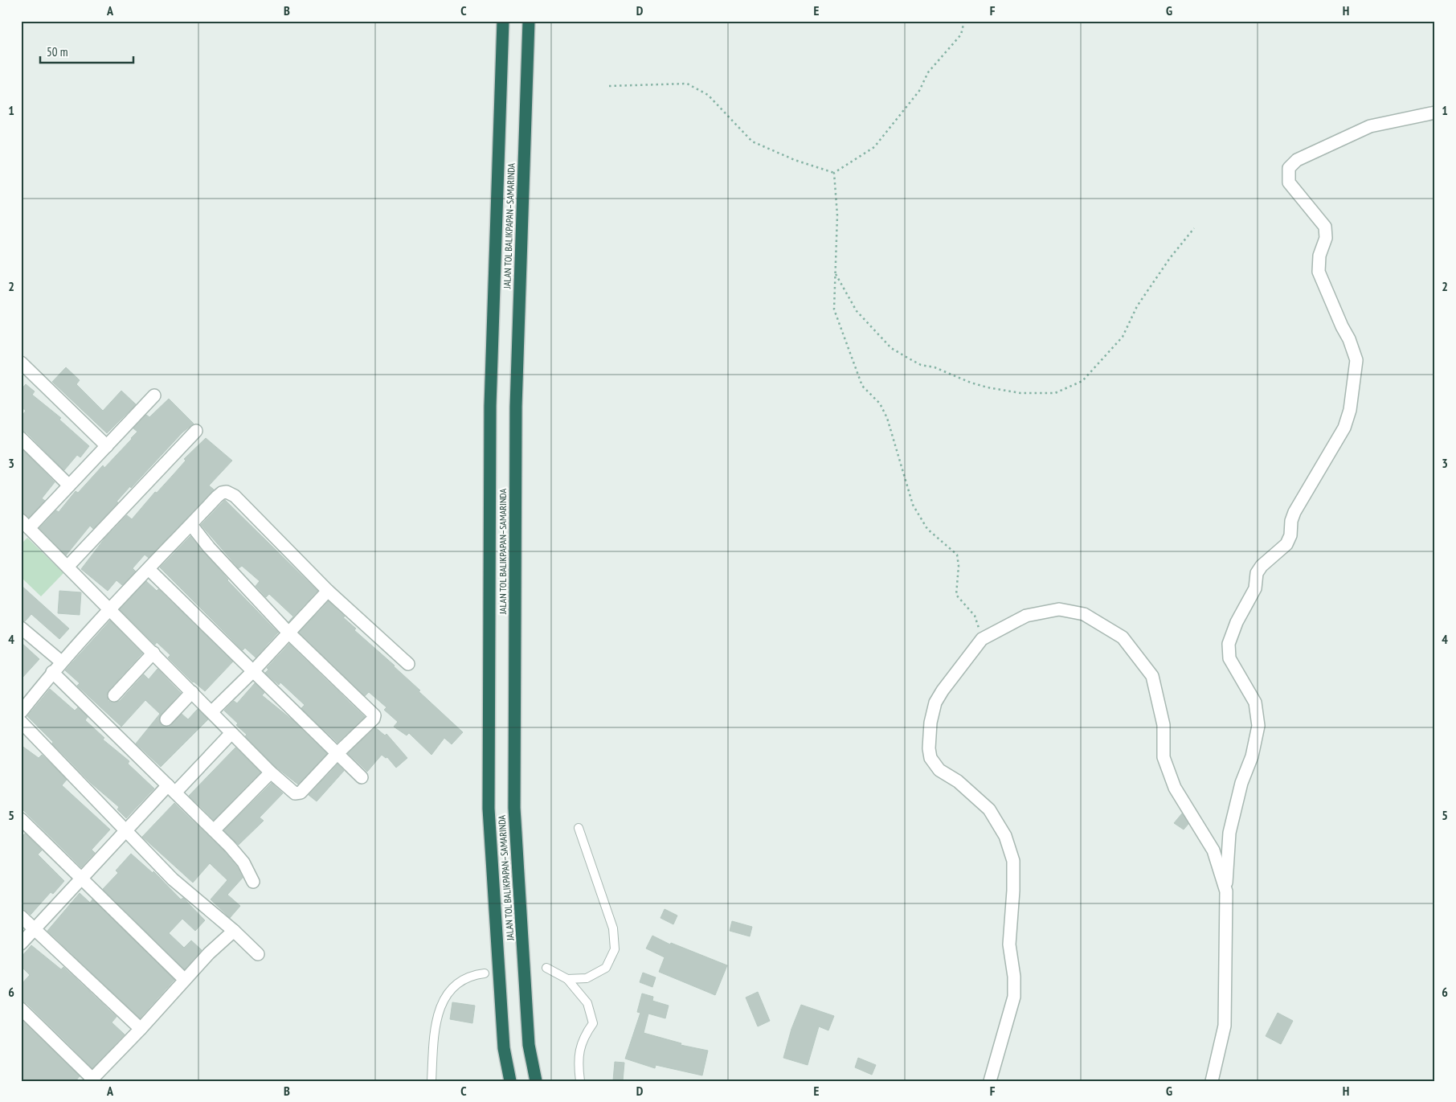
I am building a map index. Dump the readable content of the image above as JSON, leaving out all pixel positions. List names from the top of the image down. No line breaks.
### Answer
{"streets":{"highway":["JALAN TOL BALIKPAPAN–SAMARINDA"]},"scale_bar":"50 m","grid":{"columns":["A","B","C","D","E","F","G","H"],"rows":["1","2","3","4","5","6"]}}
